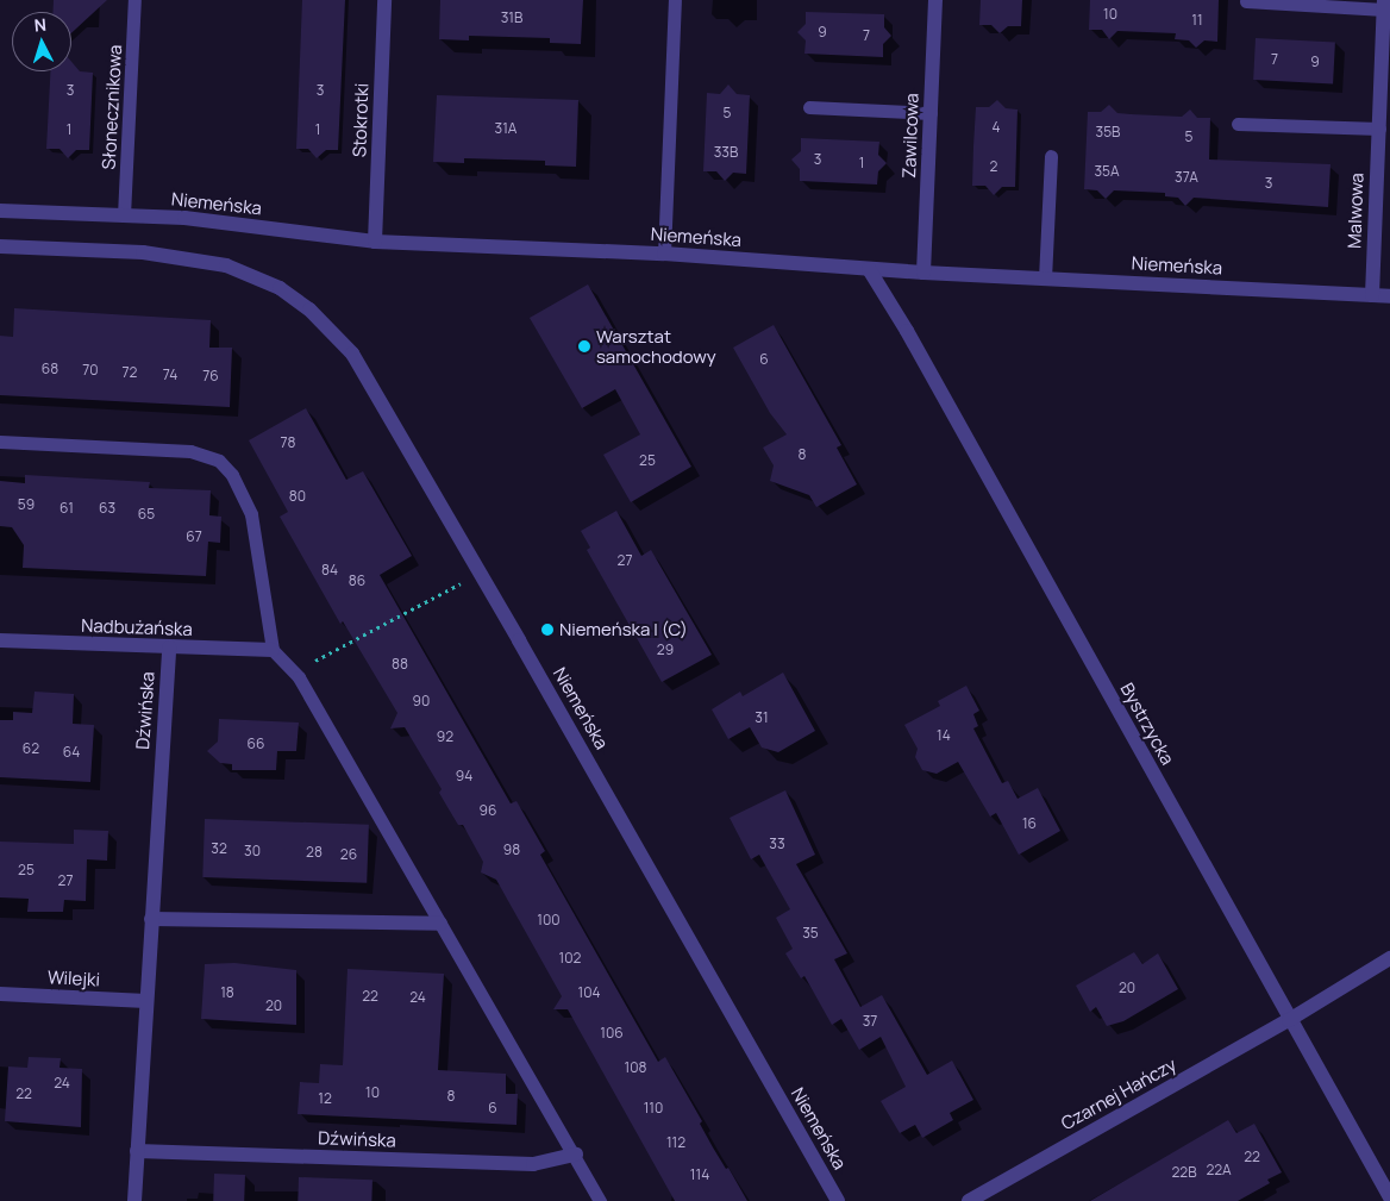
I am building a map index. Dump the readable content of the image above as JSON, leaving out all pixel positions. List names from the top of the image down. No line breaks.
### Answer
{"streets":{"street":["Stokrotki","Zawilcowa","Niemeńska","Malwowa","Nadbużańska","Dźwińska","Bystrzycka","Wilejki","Czarnej Hańczy"],"lane":["Słonecznikowa"]},"crossings":[["Słonecznikowa","Niemeńska"],["Stokrotki","Niemeńska"],["Zawilcowa","Niemeńska"],["Niemeńska","Malwowa"],["Niemeńska","Bystrzycka"],["Nadbużańska","Dźwińska"],["Dźwińska","Wilejki"],["Bystrzycka","Czarnej Hańczy"]],"places":["Warsztat samochodowy","Niemeńska I (C)"],"house_numbers":["10","31B","11","9","7","7","9","3","3","5","4","31A","1","1","35B","5","33B","3","1","2","35A","37A","3","6","68","70","72","74","76","78","8","25","80","59","61","63","65","67","27","84","86","29","88","90","31","14","92","66","62","64","94","96","16","33","32","98","30","28","26","25","27","100","35","102","20","18","104","22","24","20","37","106","108","24","10","22","8","12","6","110","112","22","22A","22B","114"],"north":"top"}
